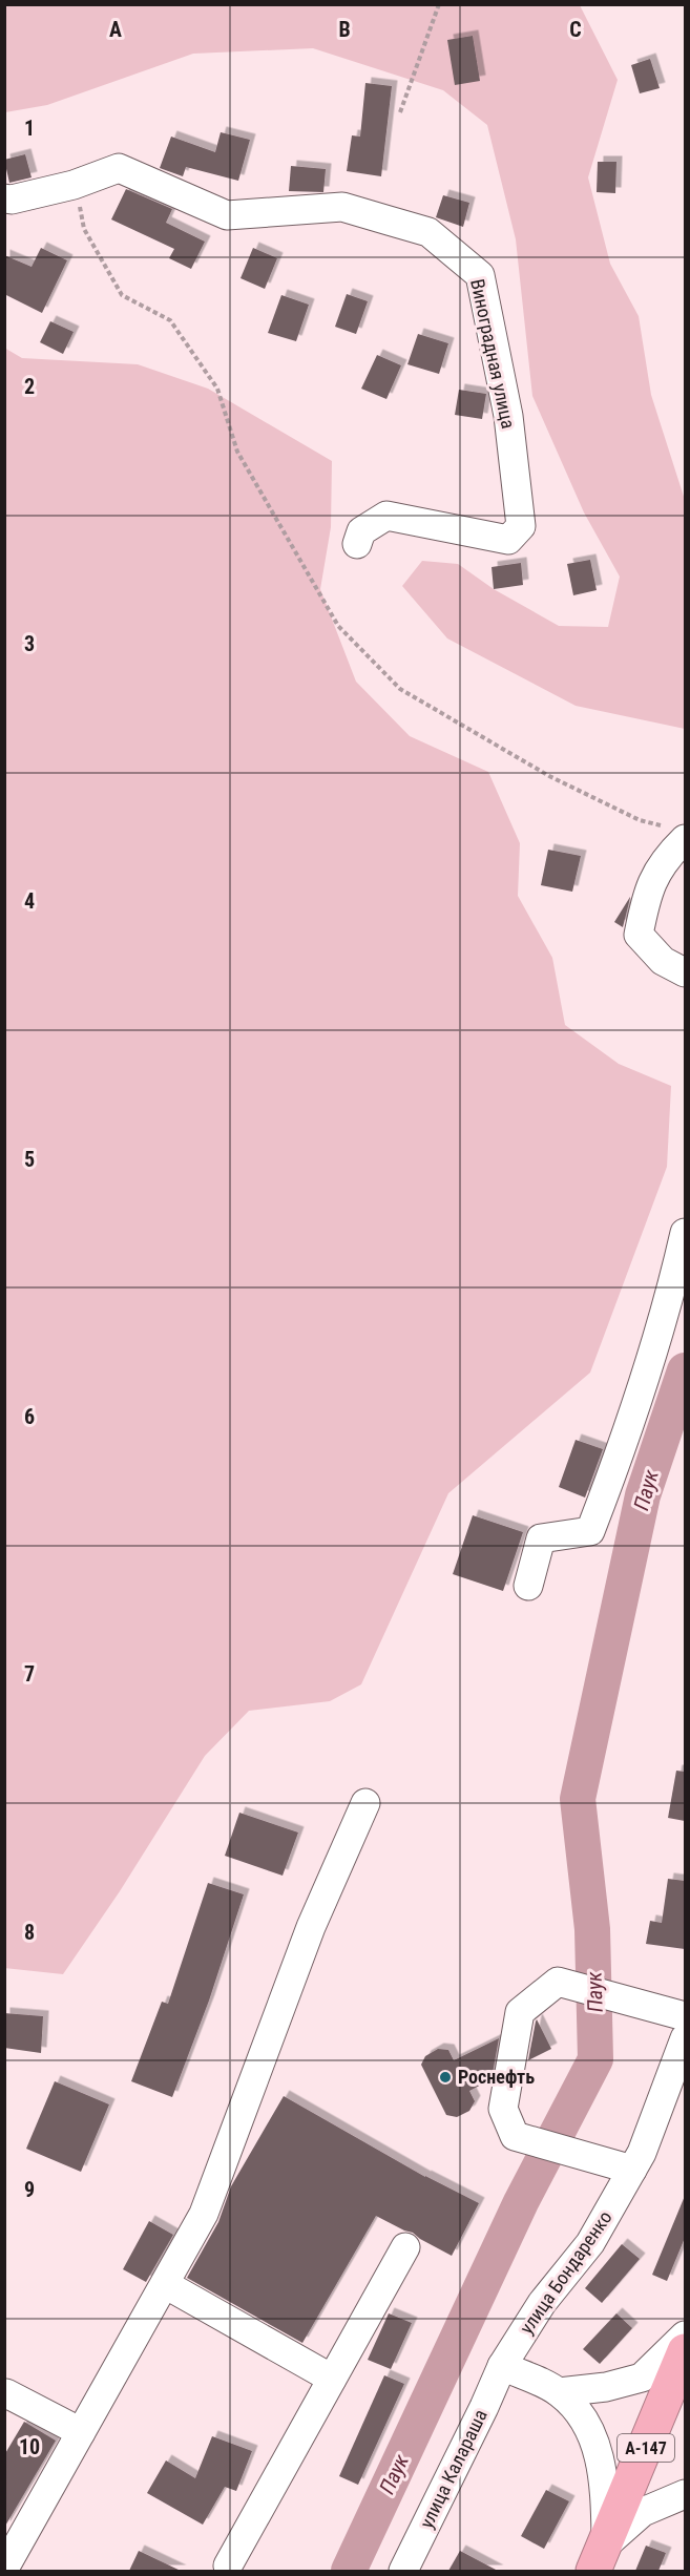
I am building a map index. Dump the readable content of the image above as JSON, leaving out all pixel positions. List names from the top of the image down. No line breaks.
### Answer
{"streets":{"highway":["А-147"],"street":["Виноградная улица","улица Бондаренко","улица Калараша"]},"crossings":[["улица Бондаренко","улица Калараша"]],"water":["Паук"],"places":["Роснефть"],"grid":{"columns":["A","B","C"],"rows":["1","2","3","4","5","6","7","8","9","10"]}}
